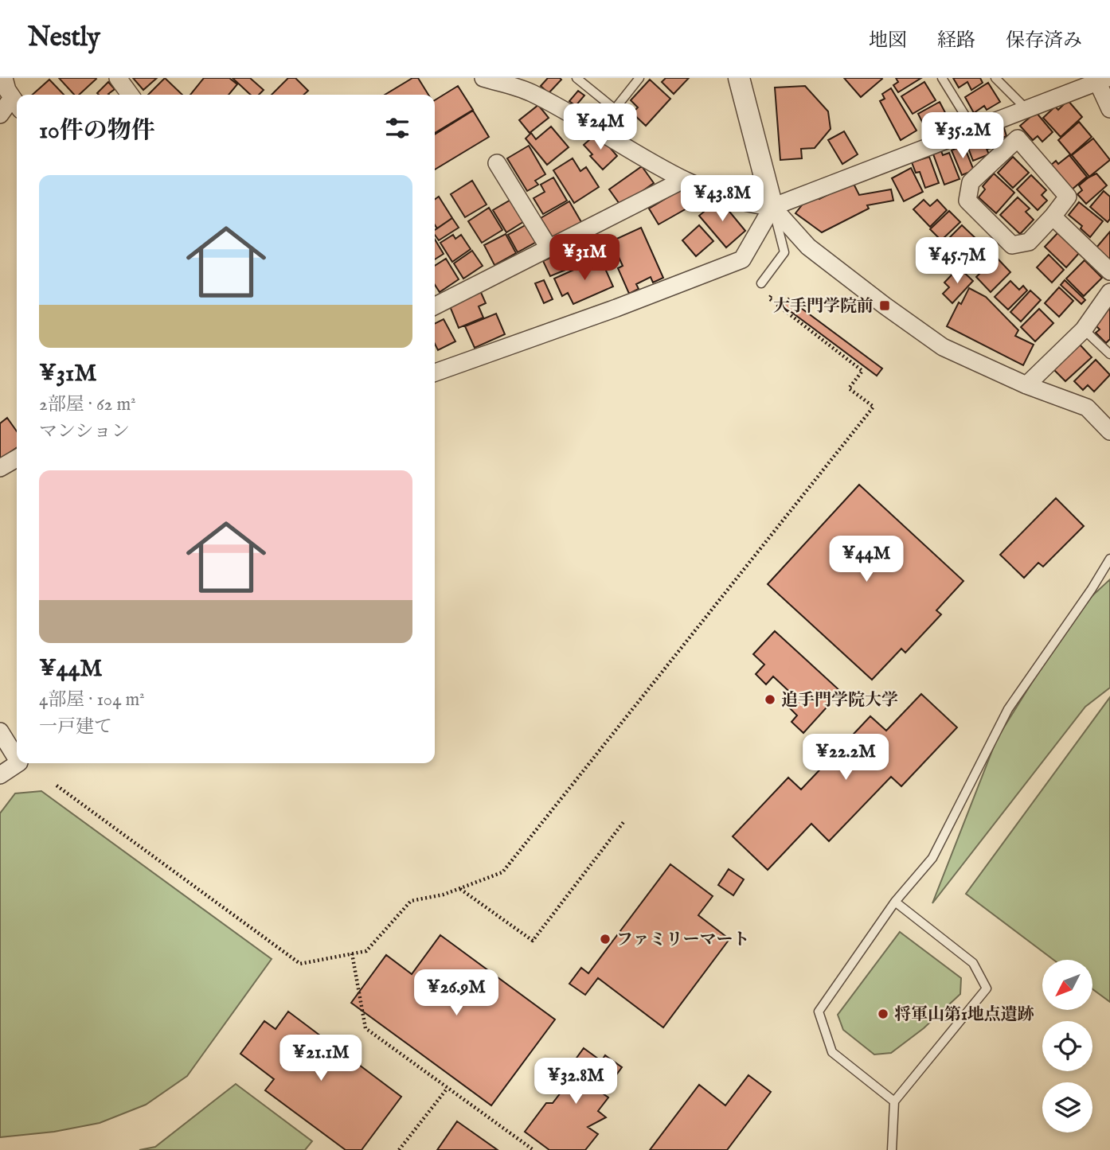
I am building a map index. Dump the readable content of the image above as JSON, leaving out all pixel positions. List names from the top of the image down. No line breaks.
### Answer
{"places":{"transit":["大手門学院前"],"other":["追手門学院大学","ファミリーマート","将軍山第1地点遺跡"]},"north":"bottom left","page":{"header":"Nestly","nav":["地図","経路","保存済み"],"heading":"10件の物件","price":["¥24M","¥35.2M","¥43.8M","¥31M","¥45.7M","¥44M","¥22.2M","¥26.9M","¥21.1M","¥32.8M"],"list":[{"name":"¥31M","note":"2部屋 · 62 m² · マンション"},{"name":"¥44M","note":"4部屋 · 104 m² · 一戸建て"}]}}
